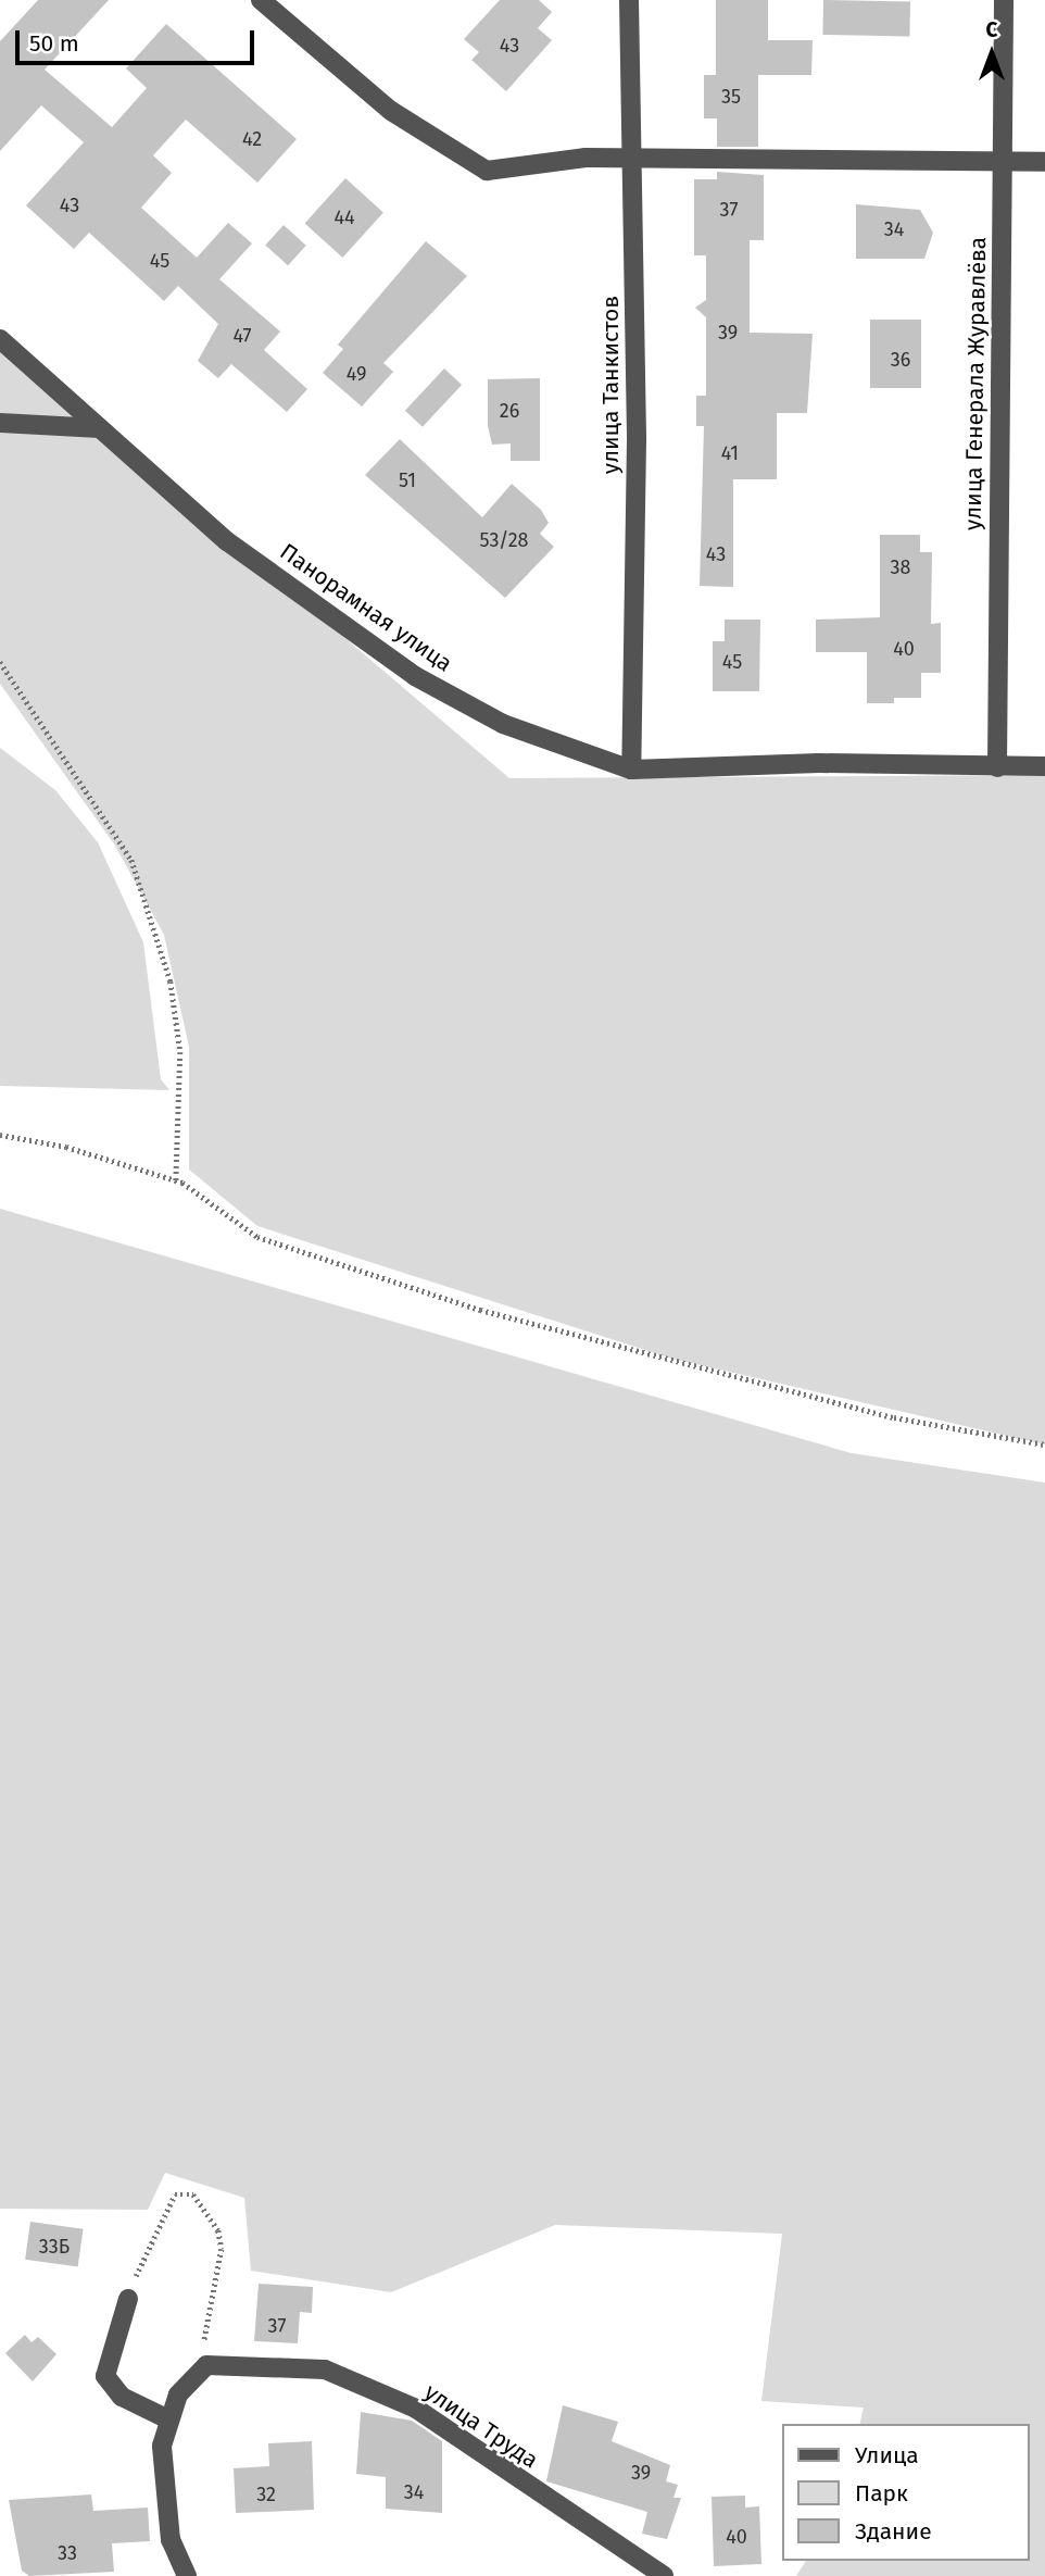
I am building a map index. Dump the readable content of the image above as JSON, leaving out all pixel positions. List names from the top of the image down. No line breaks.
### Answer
{"streets":{"street":["улица Генерала Журавлёва","улица Танкистов","Панорамная улица","улица Труда"]},"crossings":[["улица Генерала Журавлёва","Панорамная улица"],["улица Танкистов","Панорамная улица"]],"house_numbers":["43","35","42","43","37","44","34","45","39","47","36","49","26","41","51","53/28","43","38","40","45","33Б","37","39","34","32","40","33"],"legend":["Улица","Парк","Здание"],"scale_bar":"50 m","north":"top"}
